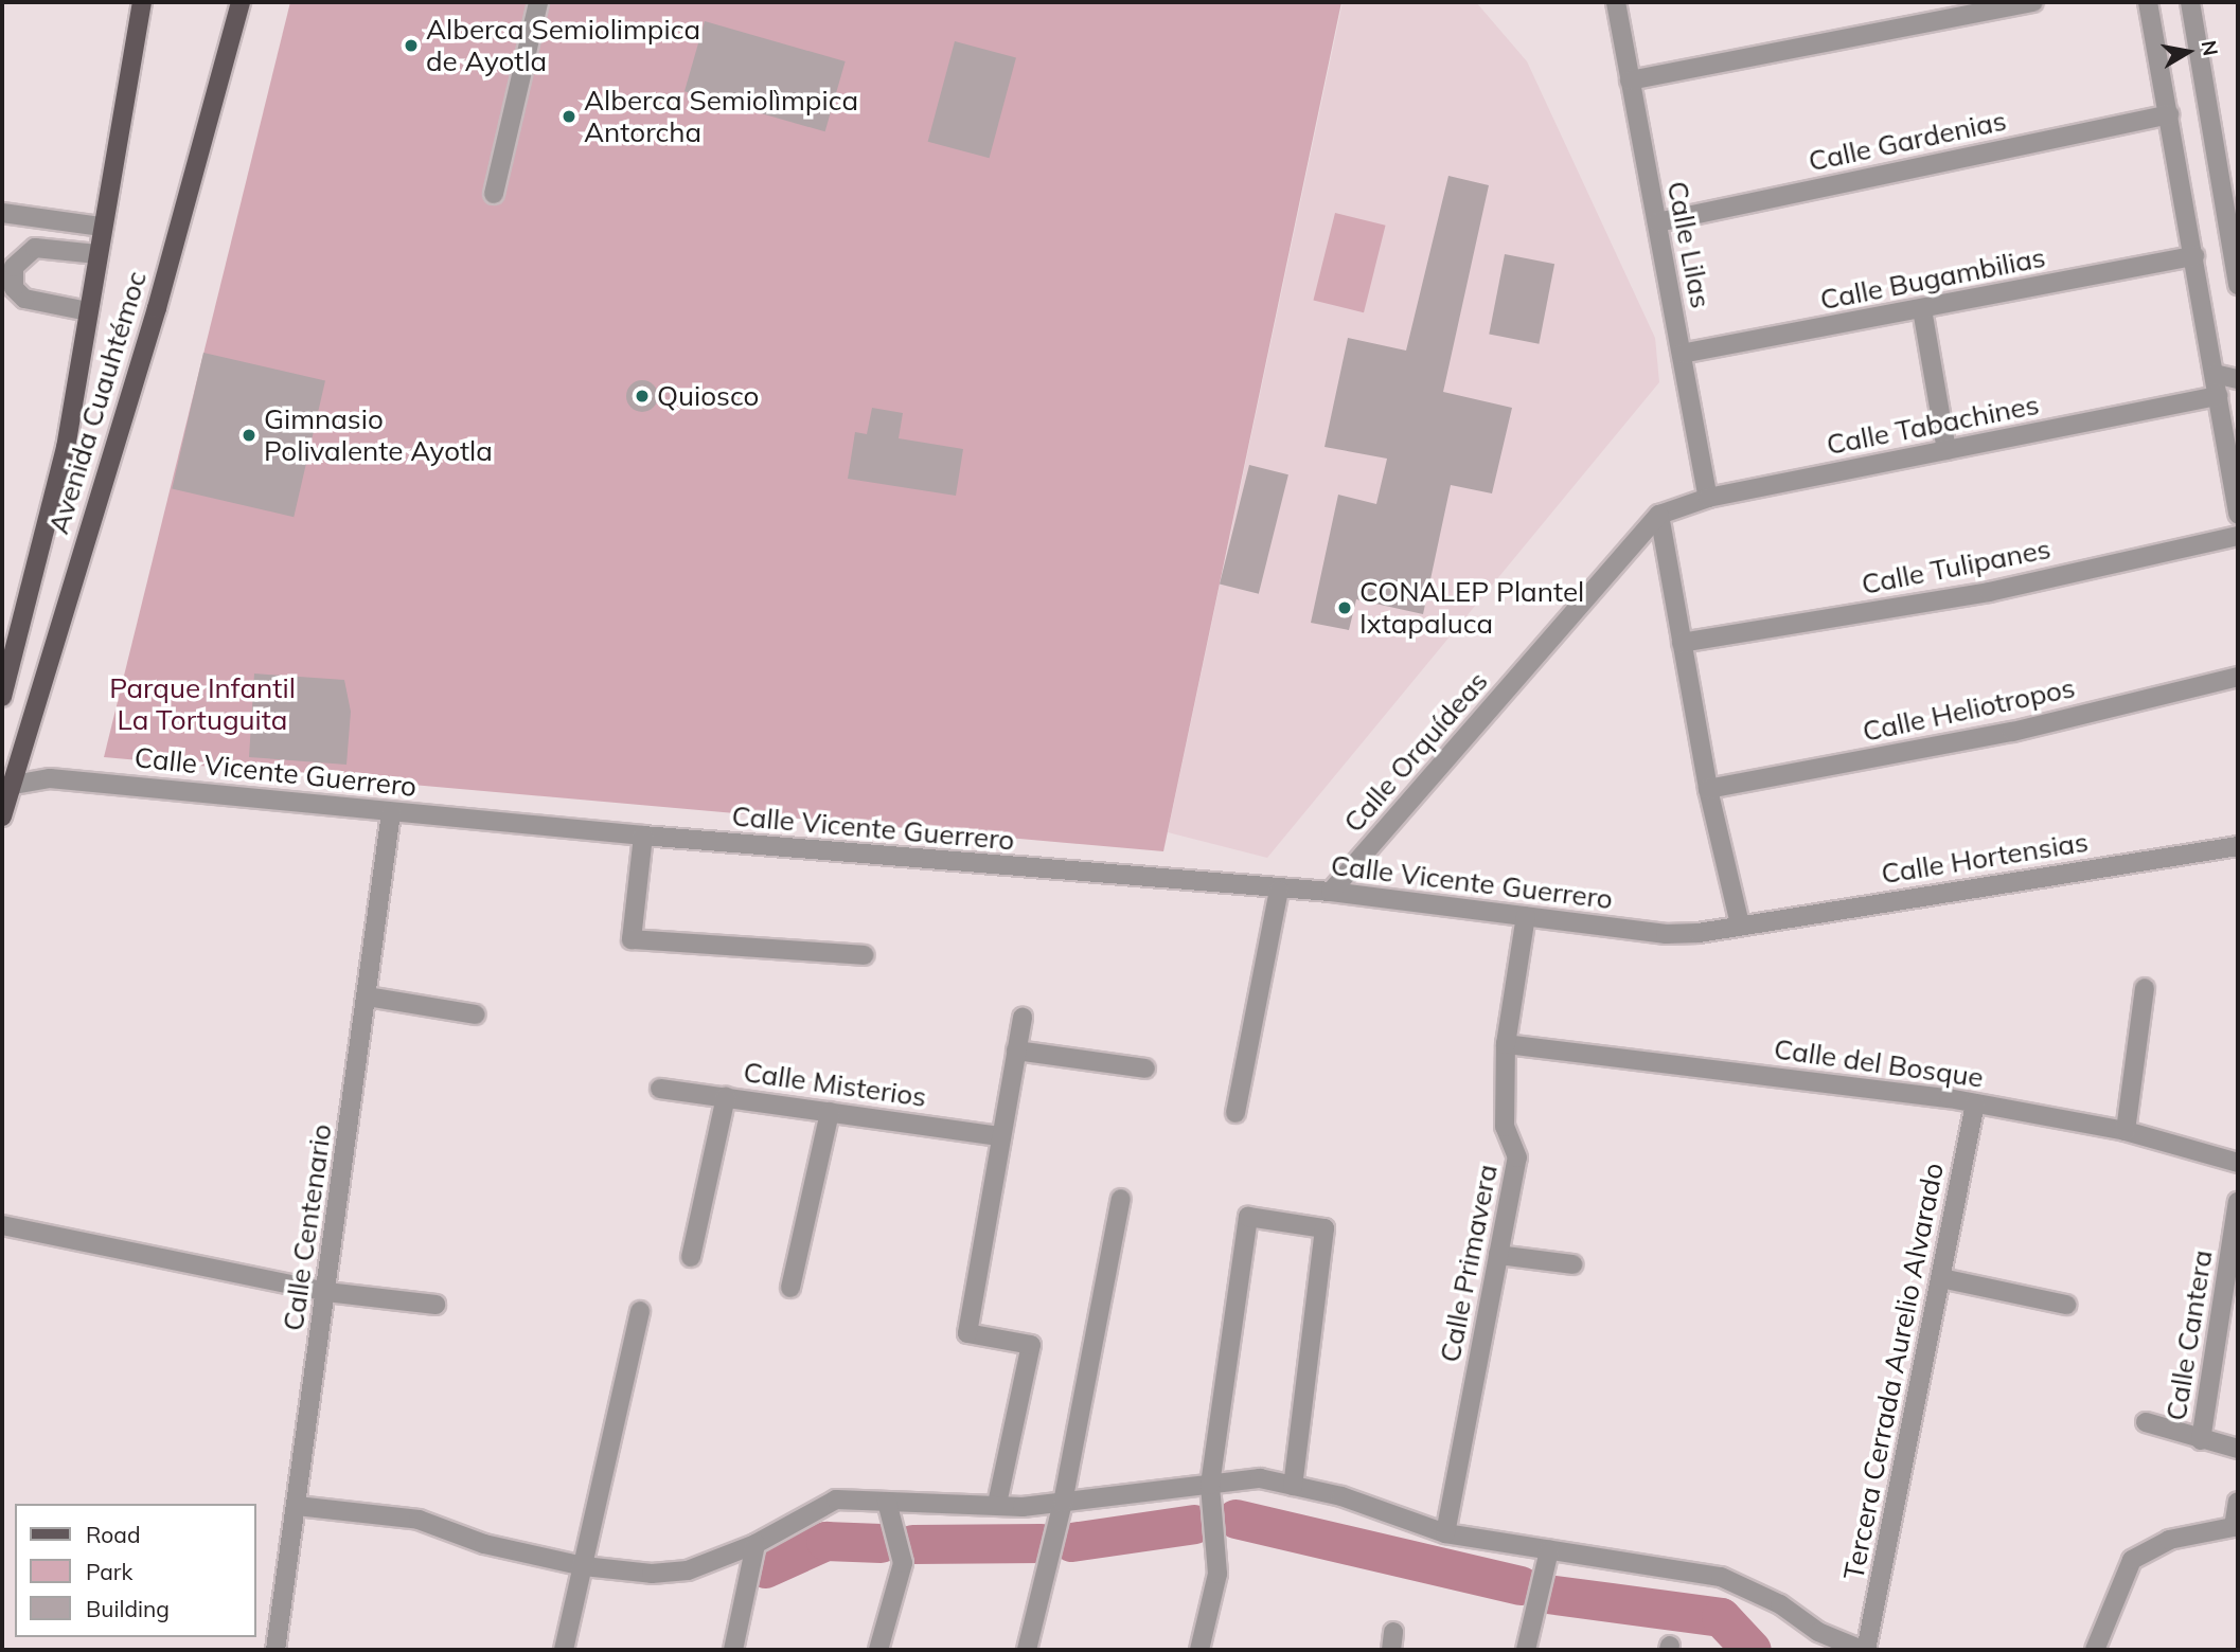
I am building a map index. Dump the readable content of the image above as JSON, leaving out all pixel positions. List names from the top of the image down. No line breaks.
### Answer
{"streets":{"main road":["Avenida Cuauhtémoc"],"street":["Calle Gardenias","Calle Lilas","Calle Bugambilias","Calle Tabachines","Calle Tulipanes","Calle Heliotropos","Calle Orquídeas","Calle Vicente Guerrero","Calle Hortensias","Calle del Bosque","Calle Misterios","Calle Centenario","Calle Primavera","Calle Cantera","Tercera Cerrada Aurelio Alvarado"]},"crossings":[["Calle Gardenias","Calle Lilas"],["Calle Lilas","Calle Bugambilias"],["Calle Lilas","Calle Tabachines"],["Avenida Cuauhtémoc","Calle Vicente Guerrero"],["Calle Tabachines","Calle Orquídeas"],["Calle Orquídeas","Calle Vicente Guerrero"],["Calle Vicente Guerrero","Calle Hortensias"],["Calle Vicente Guerrero","Calle Centenario"],["Calle Vicente Guerrero","Calle Primavera"],["Calle del Bosque","Calle Primavera"],["Calle del Bosque","Tercera Cerrada Aurelio Alvarado"]],"parks":["Parque Infantil La Tortuguita"],"places":["Alberca Semiolimpica de Ayotla","Alberca Semiolìmpica Antorcha","Quiosco","Gimnasio Polivalente Ayotla","CONALEP Plantel Ixtapaluca"],"legend":["Road","Park","Building"],"north":"right"}
